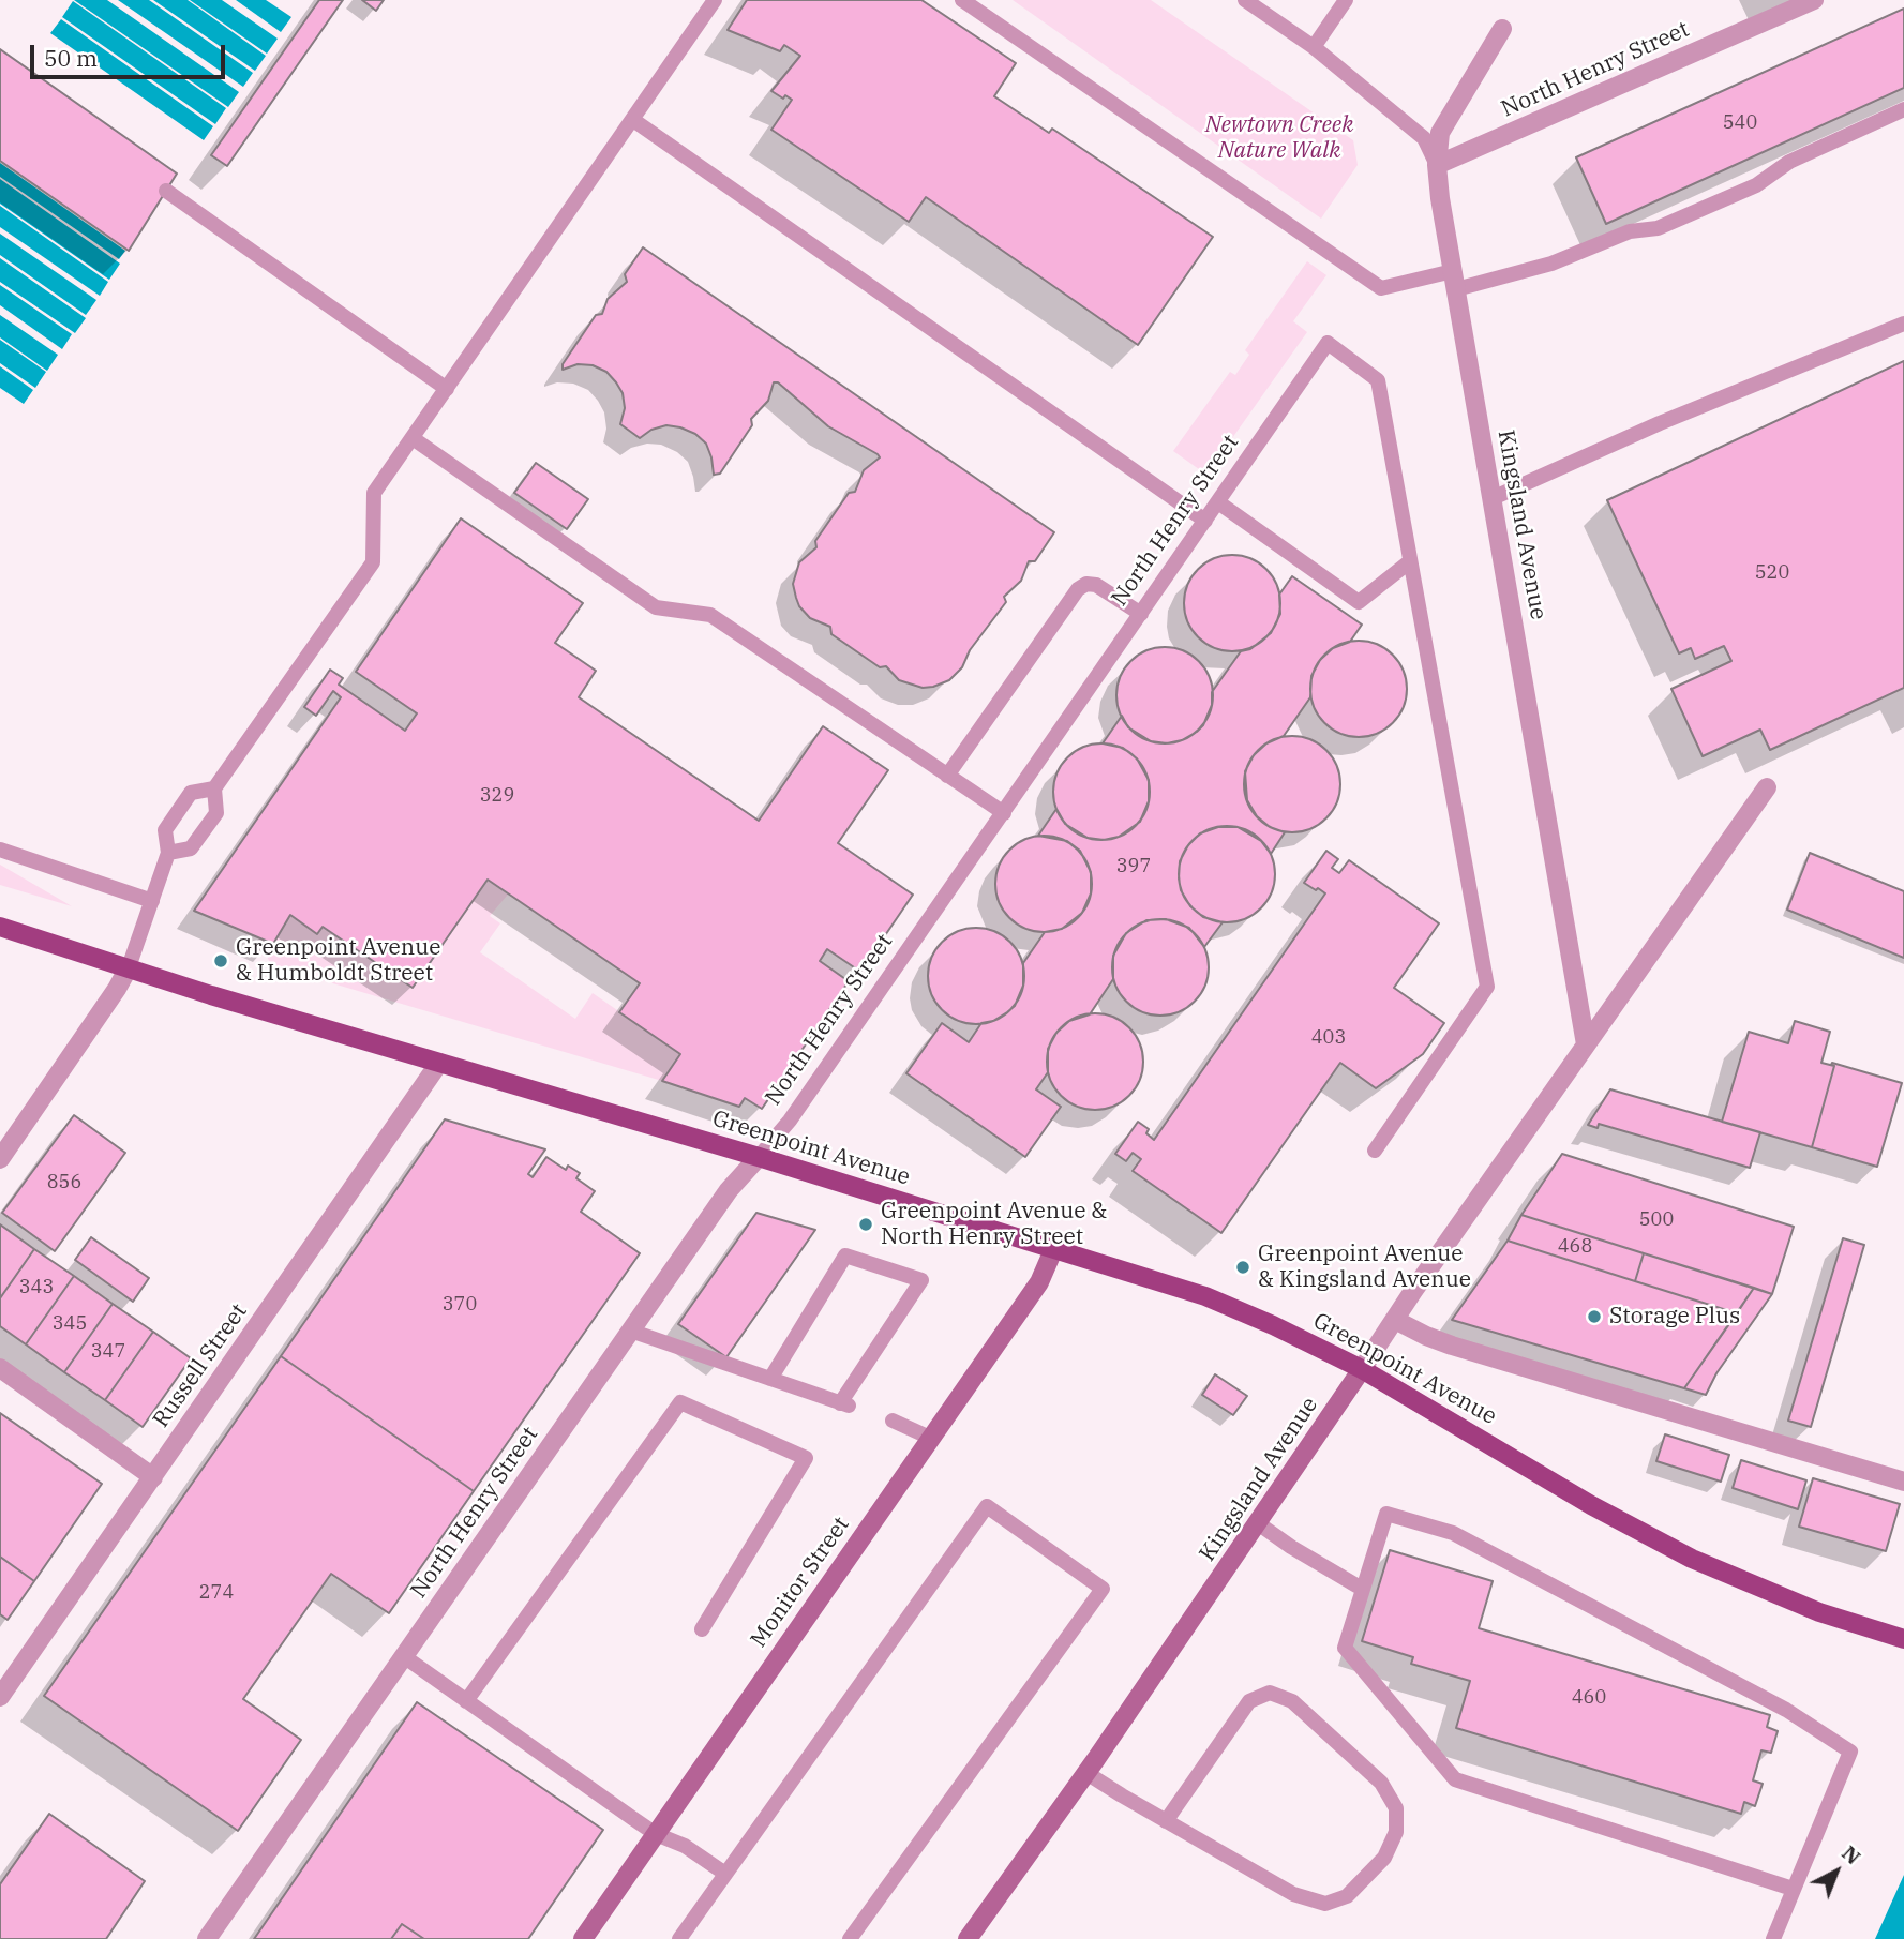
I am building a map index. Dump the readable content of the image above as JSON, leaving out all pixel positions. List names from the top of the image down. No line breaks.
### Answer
{"streets":{"main road":["Kingsland Avenue","Greenpoint Avenue","Monitor Street"],"street":["North Henry Street","Russell Street"]},"crossings":[["North Henry Street","Kingsland Avenue"],["North Henry Street","Greenpoint Avenue"],["Kingsland Avenue","Greenpoint Avenue"],["Greenpoint Avenue","Russell Street"],["Greenpoint Avenue","Monitor Street"]],"parks":["Newtown Creek Nature Walk"],"places":["Greenpoint Avenue & Humboldt Street","Greenpoint Avenue & North Henry Street","Greenpoint Avenue & Kingsland Avenue","Storage Plus"],"house_numbers":["540","520","329","397","403","856","500","468","343","370","345","347","274","460"],"scale_bar":"50 m","north":"top right"}
